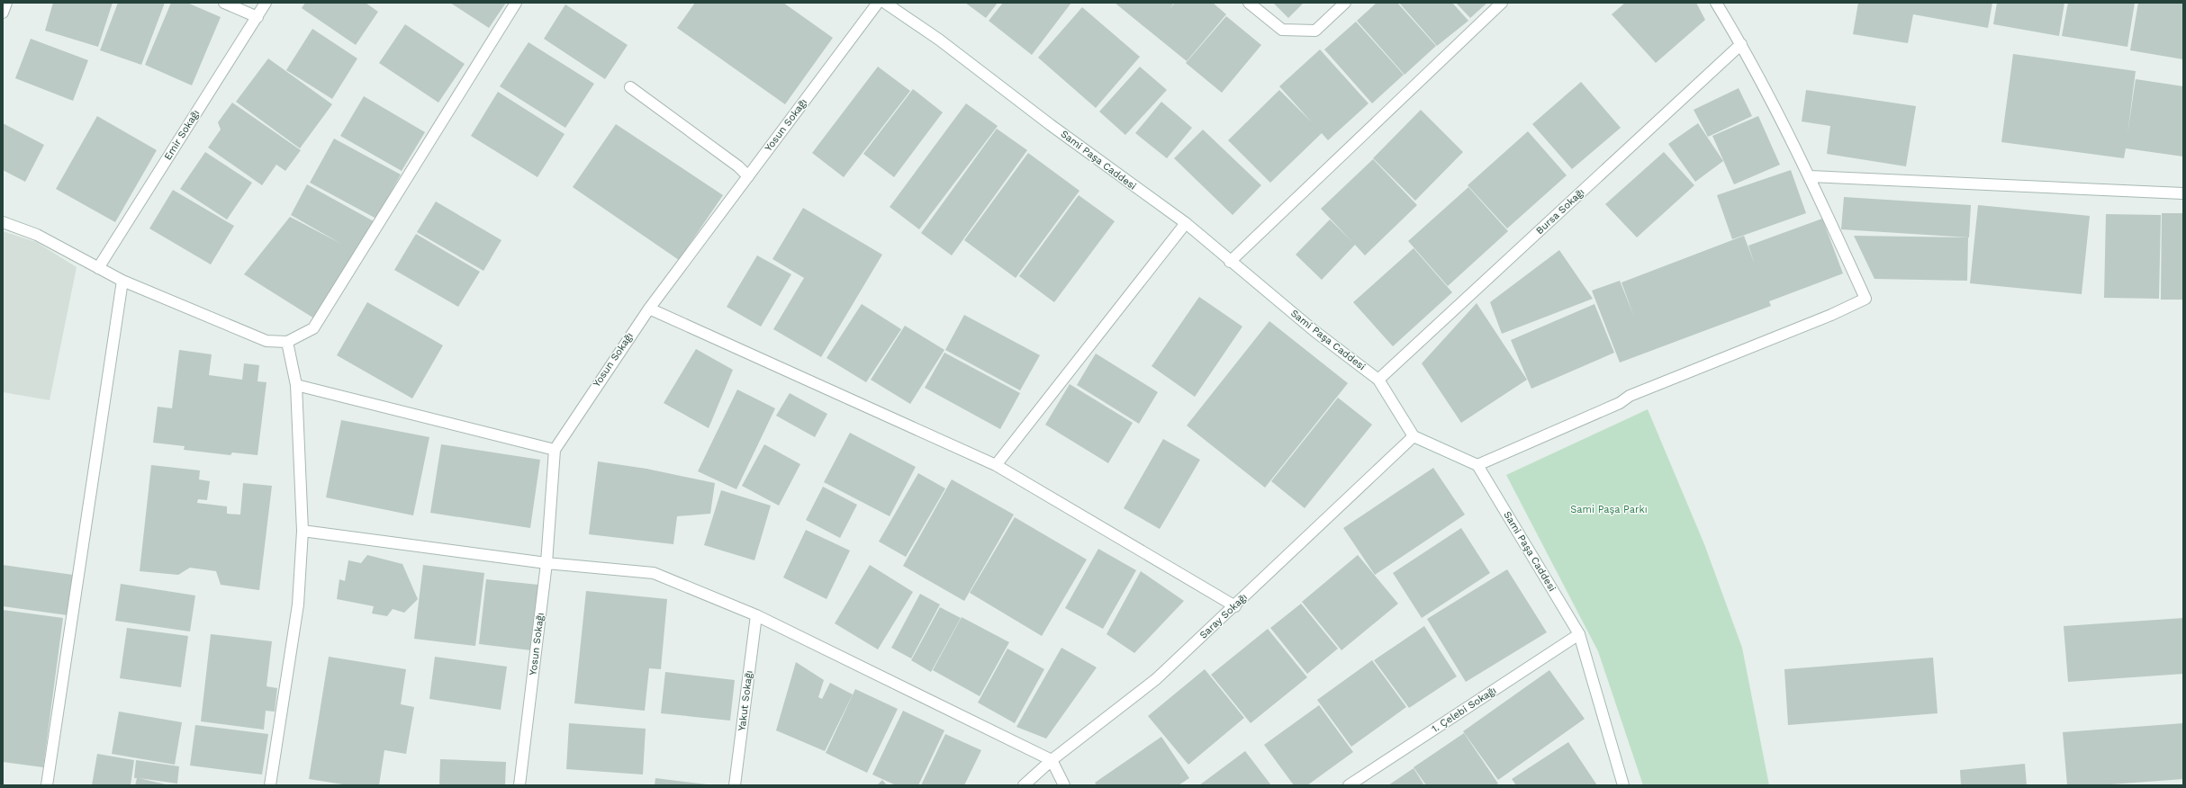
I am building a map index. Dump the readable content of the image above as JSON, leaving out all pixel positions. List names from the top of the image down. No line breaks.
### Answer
{"streets":{"street":["Yosun Sokağı","Emir Sokağı","Sami Paşa Caddesi","Bursa Sokağı","Saray Sokağı","Yakut Sokağı","1. Çelebi Sokağı"]},"crossings":[["Sami Paşa Caddesi","Bursa Sokağı"],["Sami Paşa Caddesi","Saray Sokağı"],["Sami Paşa Caddesi","1. Çelebi Sokağı"]],"parks":["Sami Paşa Parkı"]}
